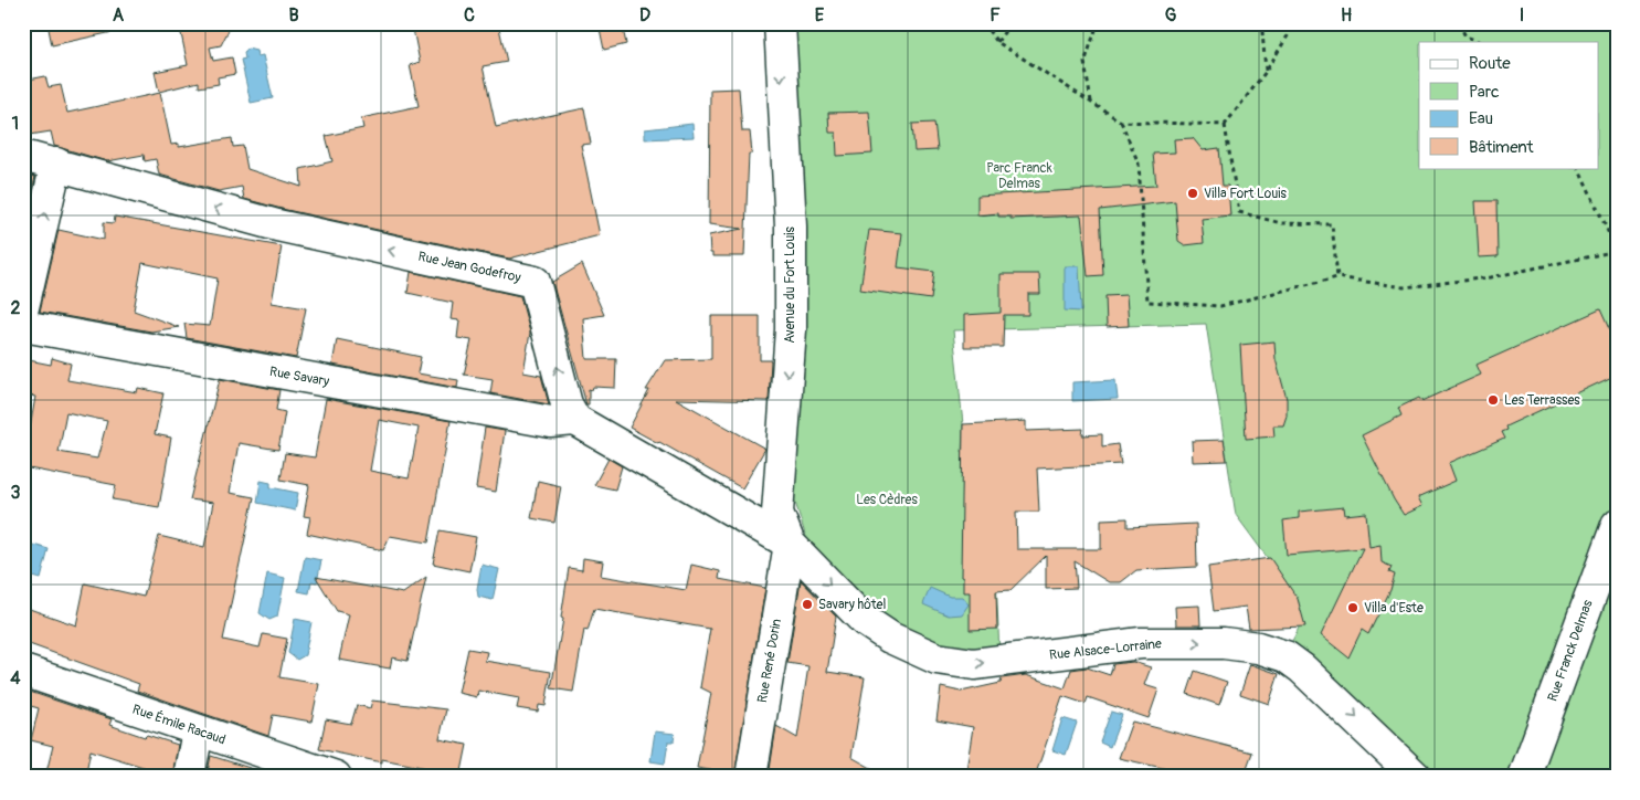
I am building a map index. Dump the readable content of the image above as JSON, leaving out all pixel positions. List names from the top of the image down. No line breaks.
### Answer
{"streets":{"street":["Rue Jean Godefroy","Avenue du Fort Louis","Rue Savary","Rue Alsace-Lorraine","Rue Franck Delmas","Rue René Dorin","Rue Émile Racaud"]},"crossings":[["Rue Jean Godefroy","Rue Savary"],["Avenue du Fort Louis","Rue Alsace-Lorraine"],["Avenue du Fort Louis","Rue René Dorin"],["Rue Alsace-Lorraine","Rue René Dorin"]],"one_way":["Rue Jean Godefroy","Avenue du Fort Louis","Rue Alsace-Lorraine"],"parks":["Parc Franck Delmas","Les Cèdres"],"places":["Villa Fort Louis","Les Terrasses","Savary hôtel","Villa d'Este"],"legend":["Route","Parc","Eau","Bâtiment"],"grid":{"columns":["A","B","C","D","E","F","G","H","I"],"rows":["1","2","3","4"]}}
